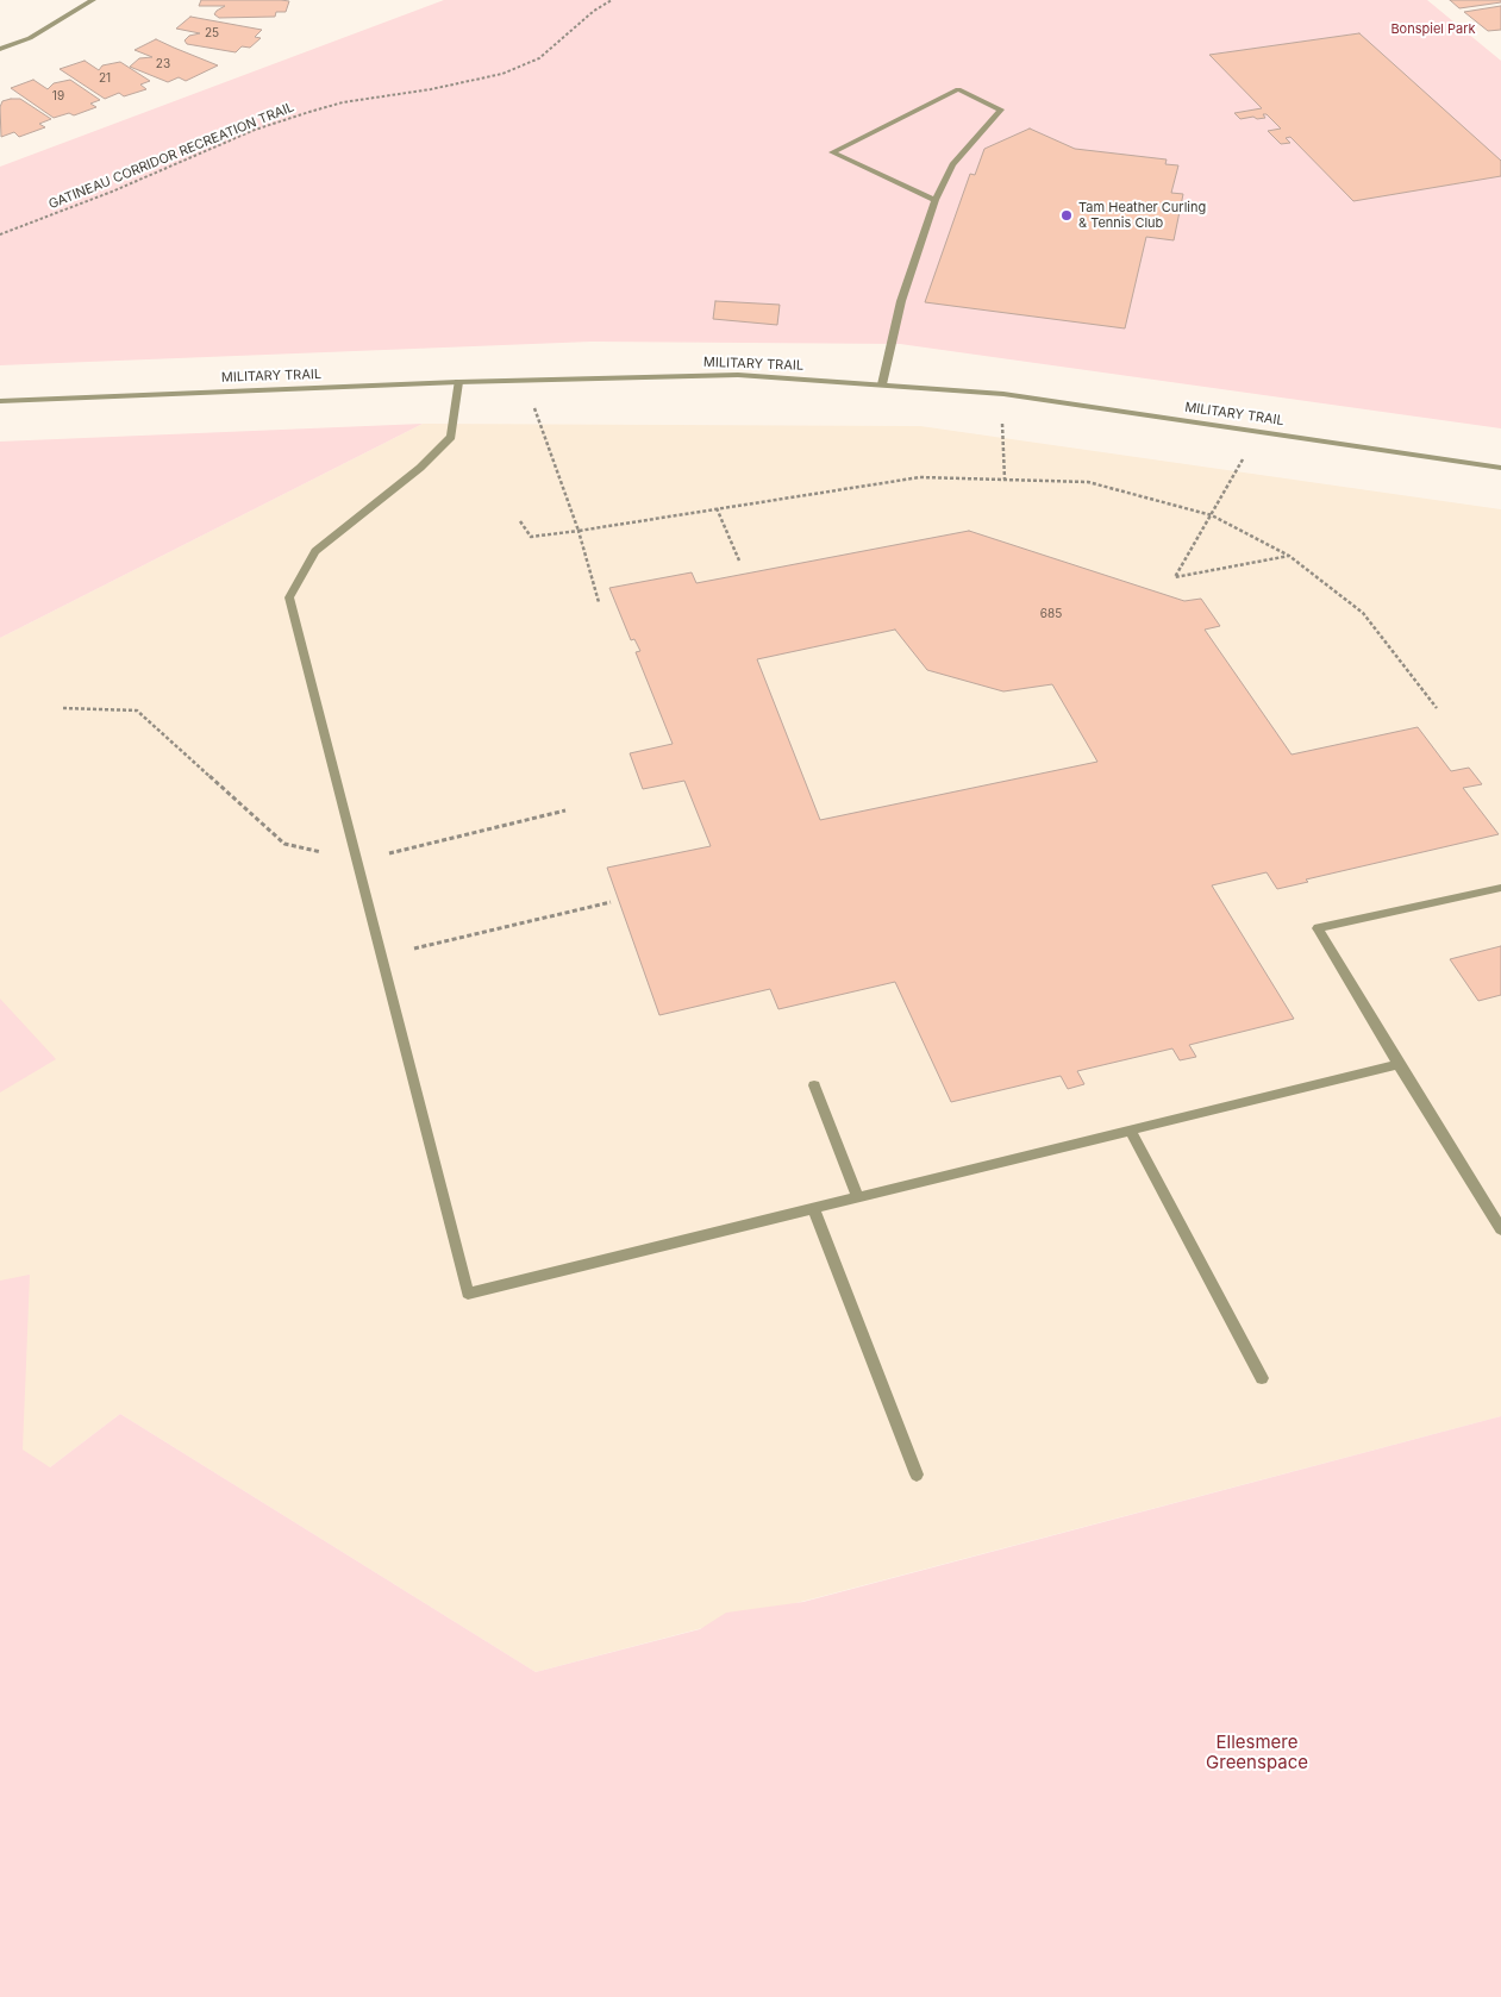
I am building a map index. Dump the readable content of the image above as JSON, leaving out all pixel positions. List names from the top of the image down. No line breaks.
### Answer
{"streets":{"street":["MILITARY TRAIL"],"path":["GATINEAU CORRIDOR RECREATION TRAIL"]},"parks":["Bonspiel Park","Ellesmere Greenspace"],"places":["Tam Heather Curling & Tennis Club"],"house_numbers":["25","23","21","19","685"]}
